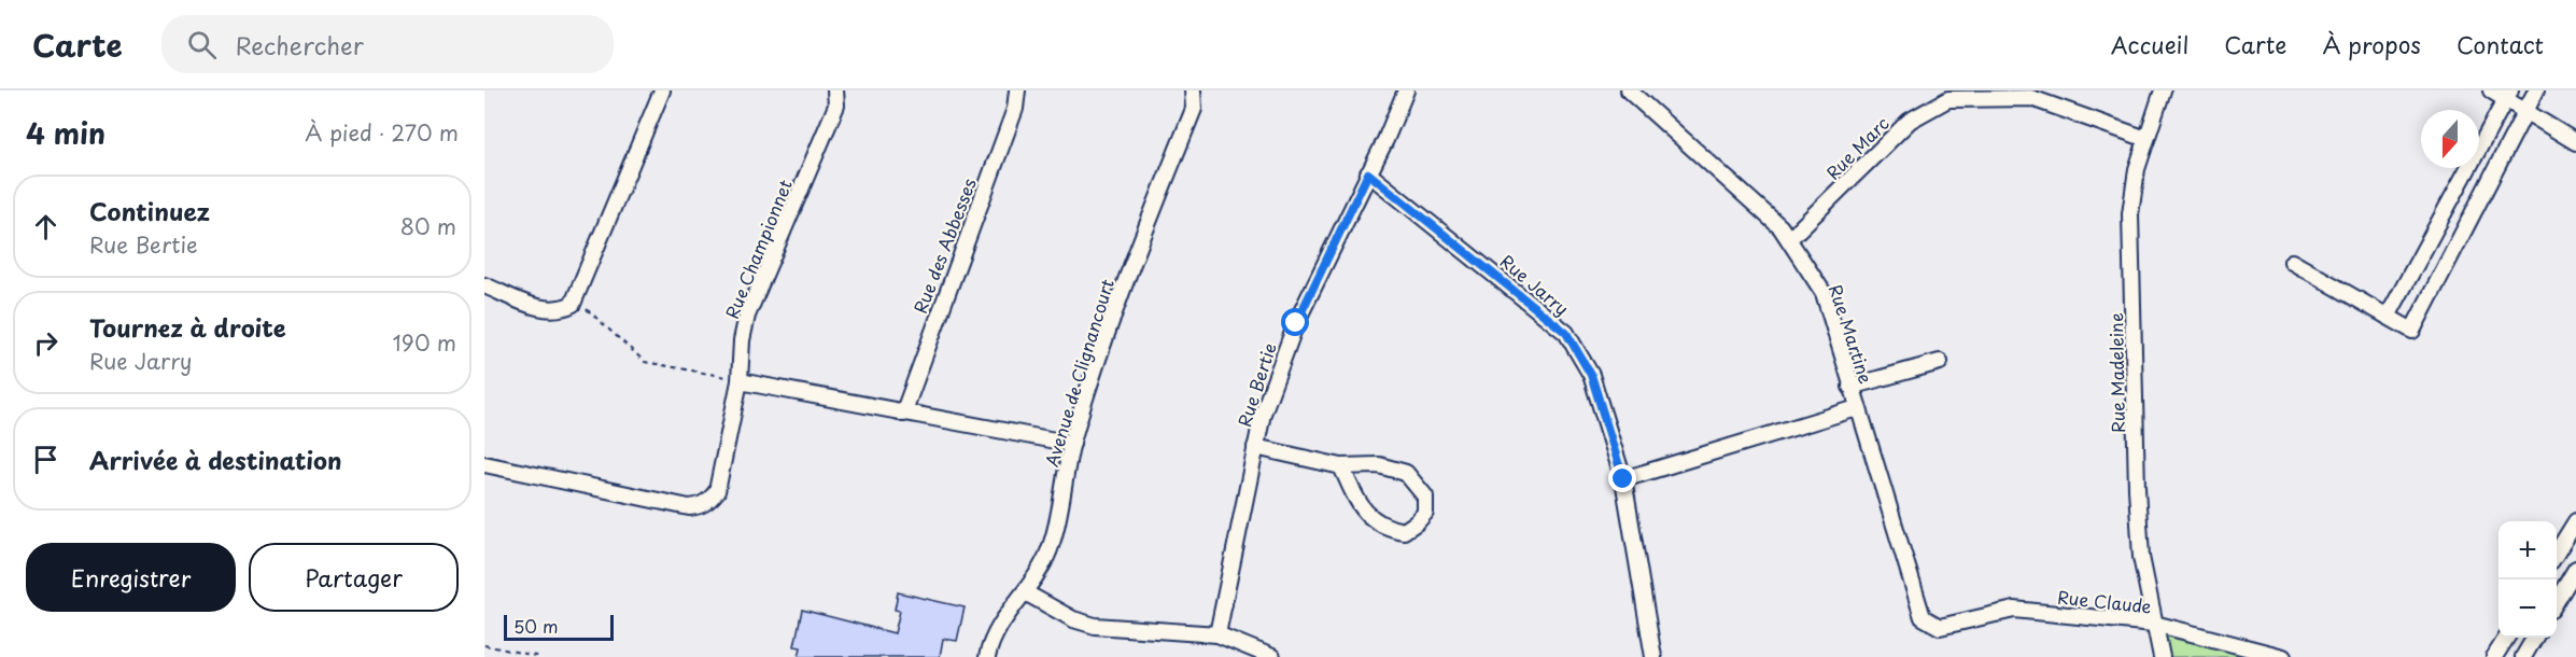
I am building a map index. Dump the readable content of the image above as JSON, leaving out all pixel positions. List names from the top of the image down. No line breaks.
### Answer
{"streets":{"street":["Rue Marc","Rue des Abbesses","Rue Championnet","Rue Jarry","Rue Martine","Avenue de Clignancourt","Rue Madeleine","Rue Bertie","Rue Claude"]},"crossings":[["Rue Marc","Rue Martine"],["Rue Marc","Rue Madeleine"],["Rue Jarry","Rue Bertie"],["Rue Martine","Rue Claude"],["Rue Madeleine","Rue Claude"]],"scale_bar":"50 m","north":"bottom","page":{"header":"Carte","search":"Rechercher","nav":["Accueil","Carte","À propos","Contact"],"heading":["4 min","À pied · 270 m"],"list":[["Continuez","Rue Bertie","80 m"],["Tournez à droite","Rue Jarry","190 m"],"Arrivée à destination"],"map_buttons":["+","−"],"buttons":["Enregistrer","Partager"],"scale":"50 m"}}
